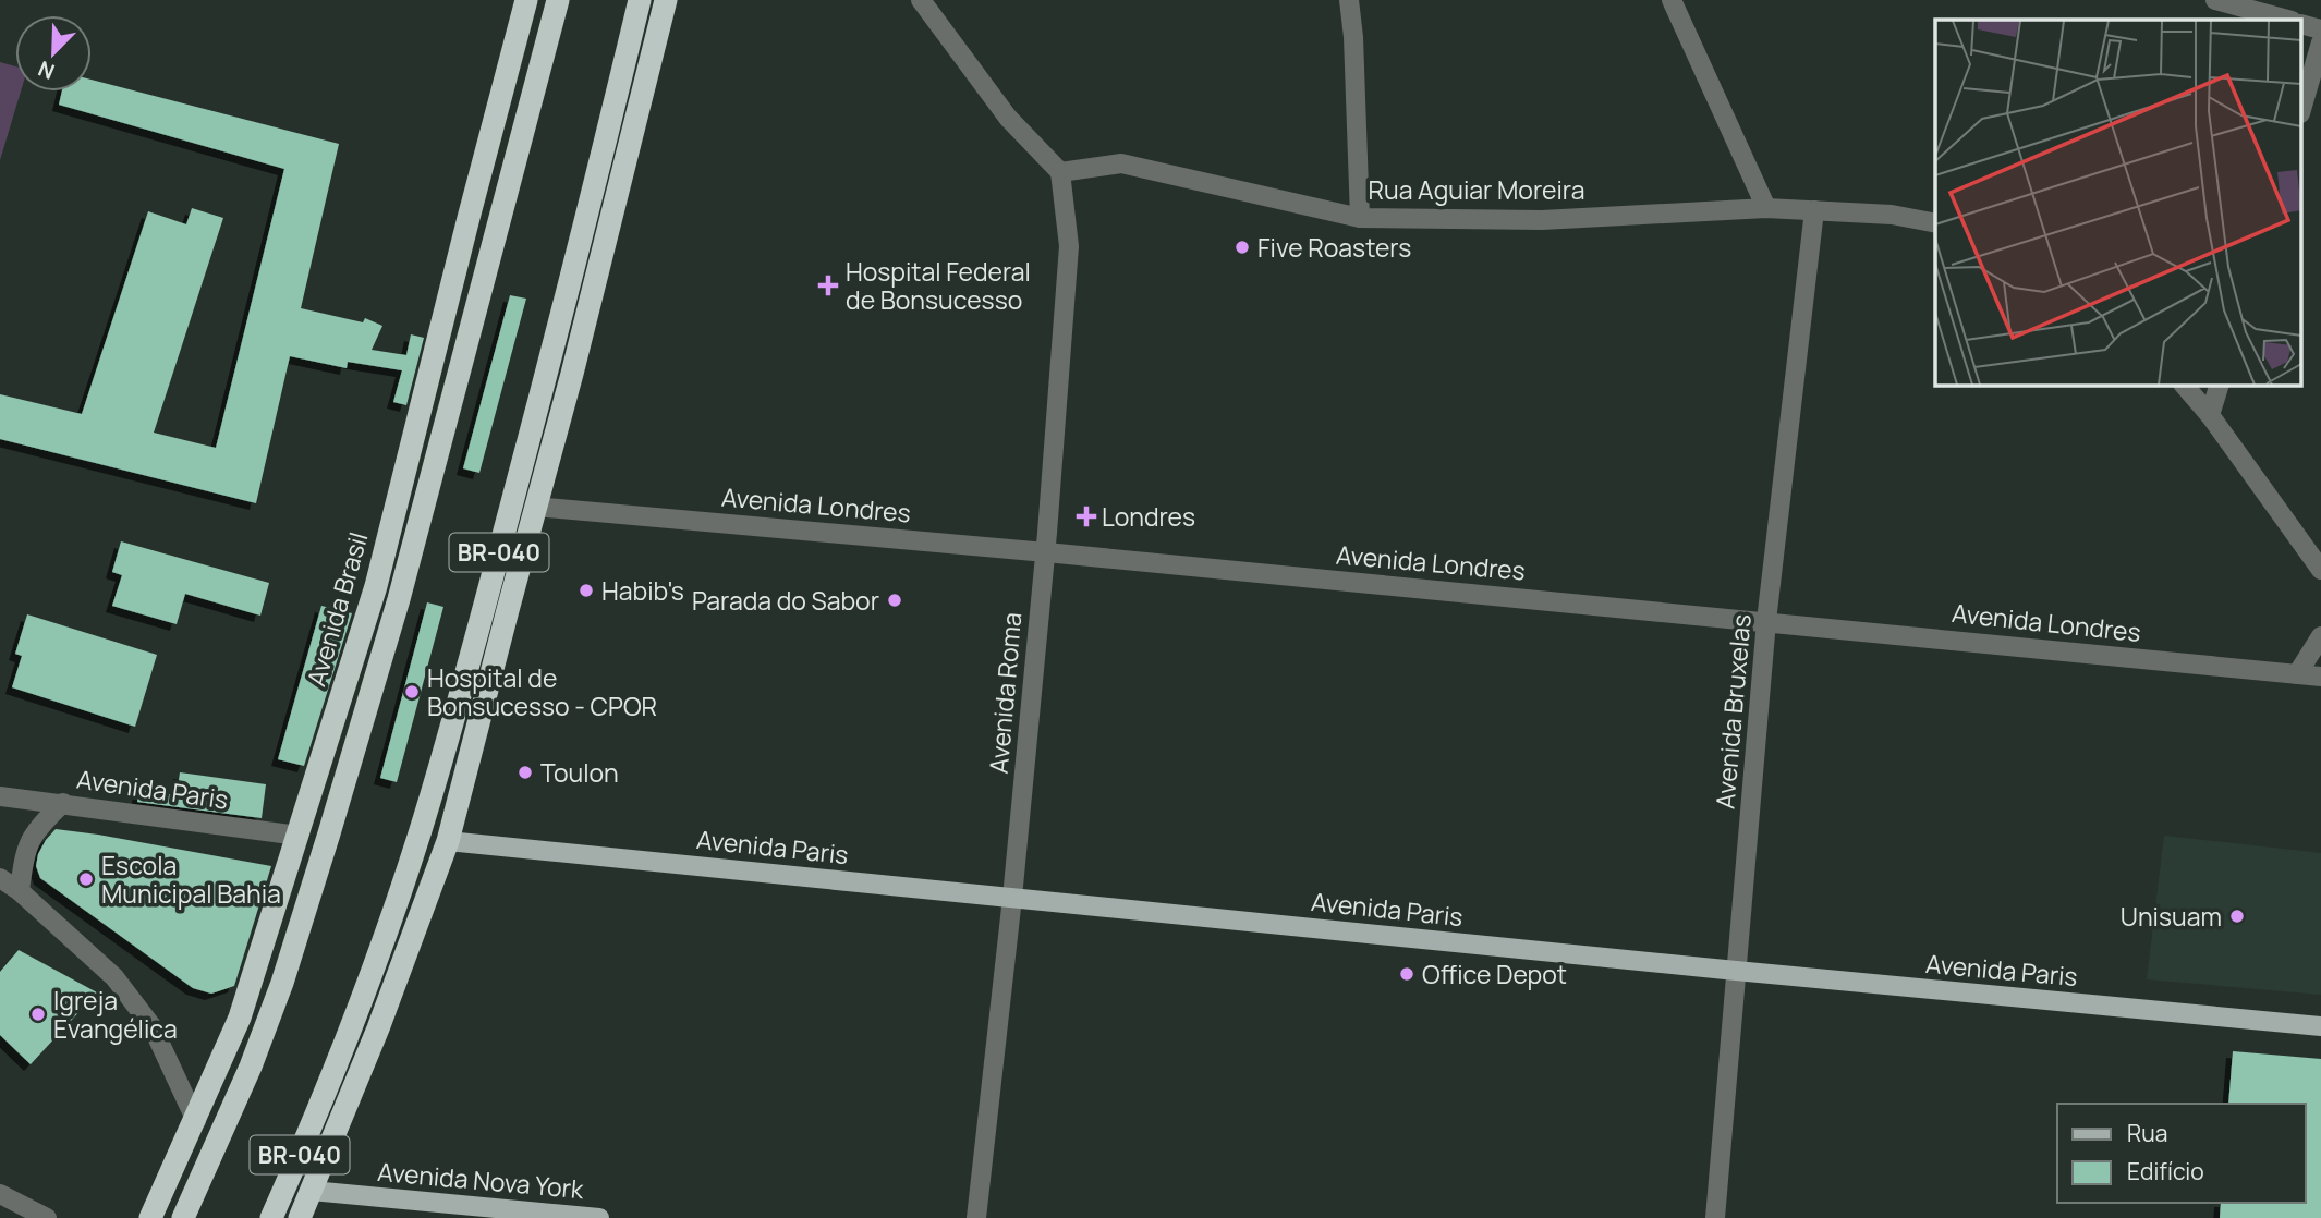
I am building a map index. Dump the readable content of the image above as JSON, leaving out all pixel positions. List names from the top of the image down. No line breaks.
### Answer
{"streets":{"highway":["BR-040","Avenida Brasil"],"main road":["Avenida Paris","Avenida Nova York"],"street":["Rua Aguiar Moreira","Avenida Londres","Avenida Roma","Avenida Bruxelas"]},"crossings":[["Rua Aguiar Moreira","Avenida Roma"],["Rua Aguiar Moreira","Avenida Bruxelas"],["Avenida Londres","Avenida Roma"],["Avenida Londres","Avenida Bruxelas"],["Avenida Brasil","Avenida Paris"],["Avenida Roma","Avenida Paris"],["Avenida Bruxelas","Avenida Paris"]],"places":{"other":["Five Roasters","Habib's","Parada do Sabor","Hospital de Bonsucesso - CPOR","Toulon","Escola Municipal Bahia","Unisuam","Office Depot","Igreja Evangélica"],"health":["Hospital Federal de Bonsucesso","Londres"]},"legend":["Rua","Edifício"],"north":"bottom left"}
